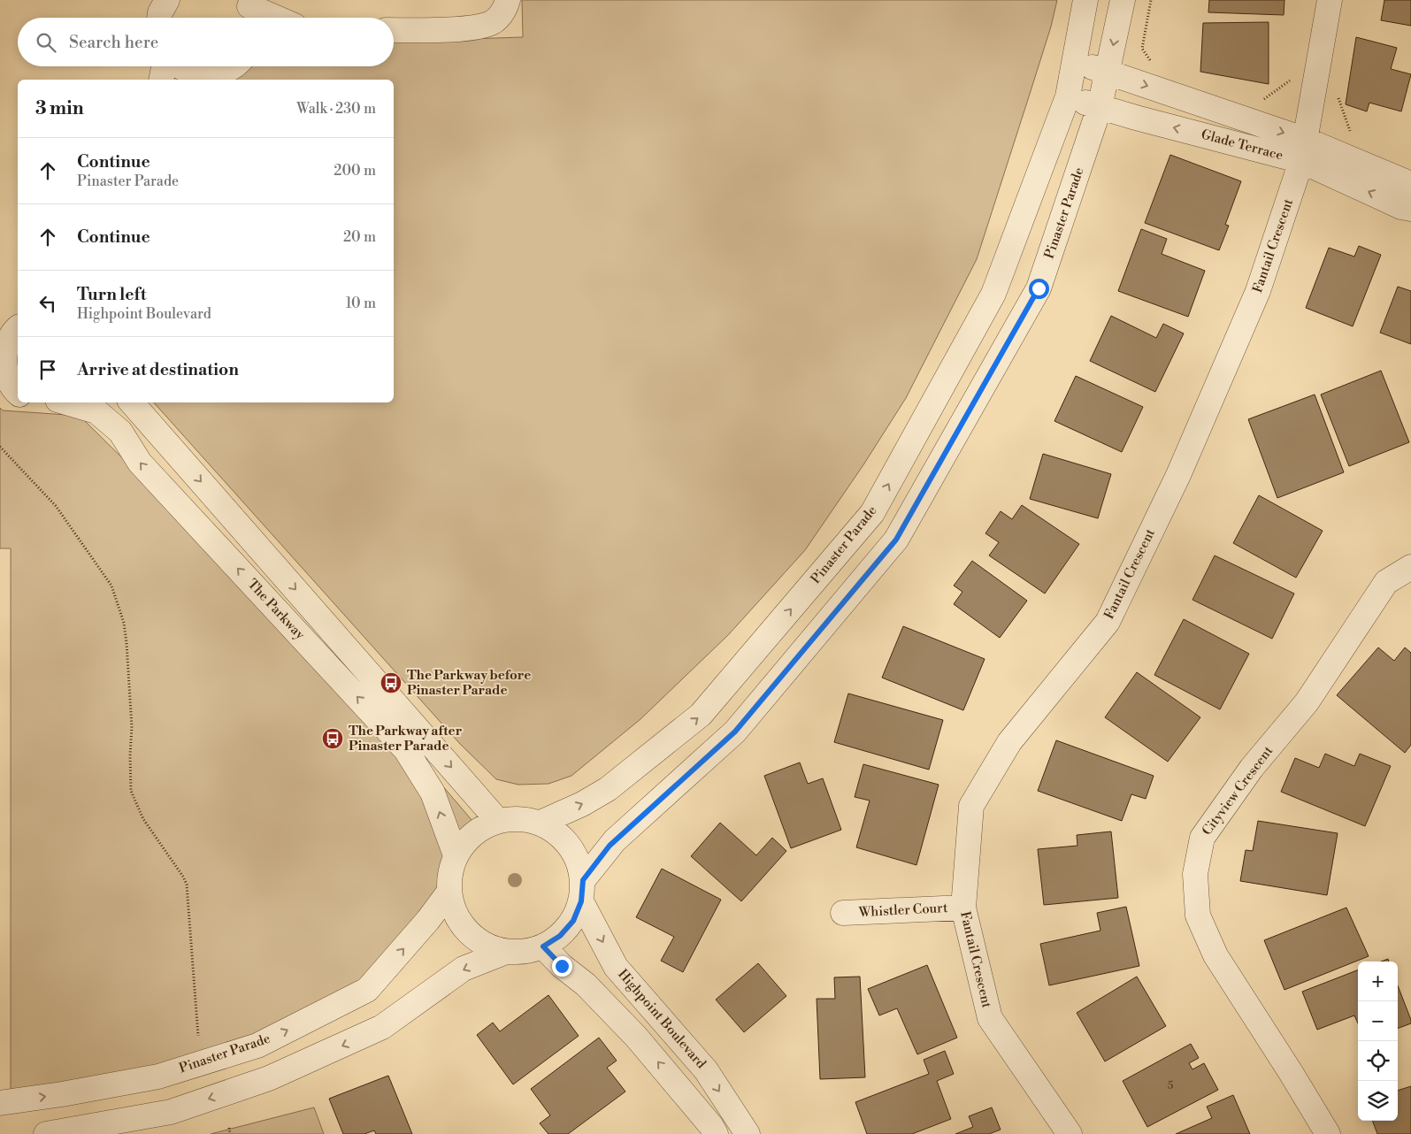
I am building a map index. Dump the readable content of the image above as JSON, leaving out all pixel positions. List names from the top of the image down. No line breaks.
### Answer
{"streets":{"street":["Glade Terrace","Pinaster Parade","Fantail Crescent","The Parkway","Cityview Crescent","Whistler Court","Highpoint Boulevard"]},"crossings":[["Glade Terrace","Pinaster Parade"],["Glade Terrace","Fantail Crescent"],["Pinaster Parade","The Parkway"],["Pinaster Parade","Highpoint Boulevard"],["Fantail Crescent","Whistler Court"],["The Parkway","Highpoint Boulevard"]],"places":{"bus stop":["The Parkway before Pinaster Parade","The Parkway after Pinaster Parade"]},"house_numbers":["5"],"page":{"search":"Search here","heading":["3 min","Walk · 230 m"],"list":[["Continue","Pinaster Parade","200 m"],["Continue","20 m"],["Turn left","Highpoint Boulevard","10 m"],"Arrive at destination"],"map_buttons":["+","−"]}}
